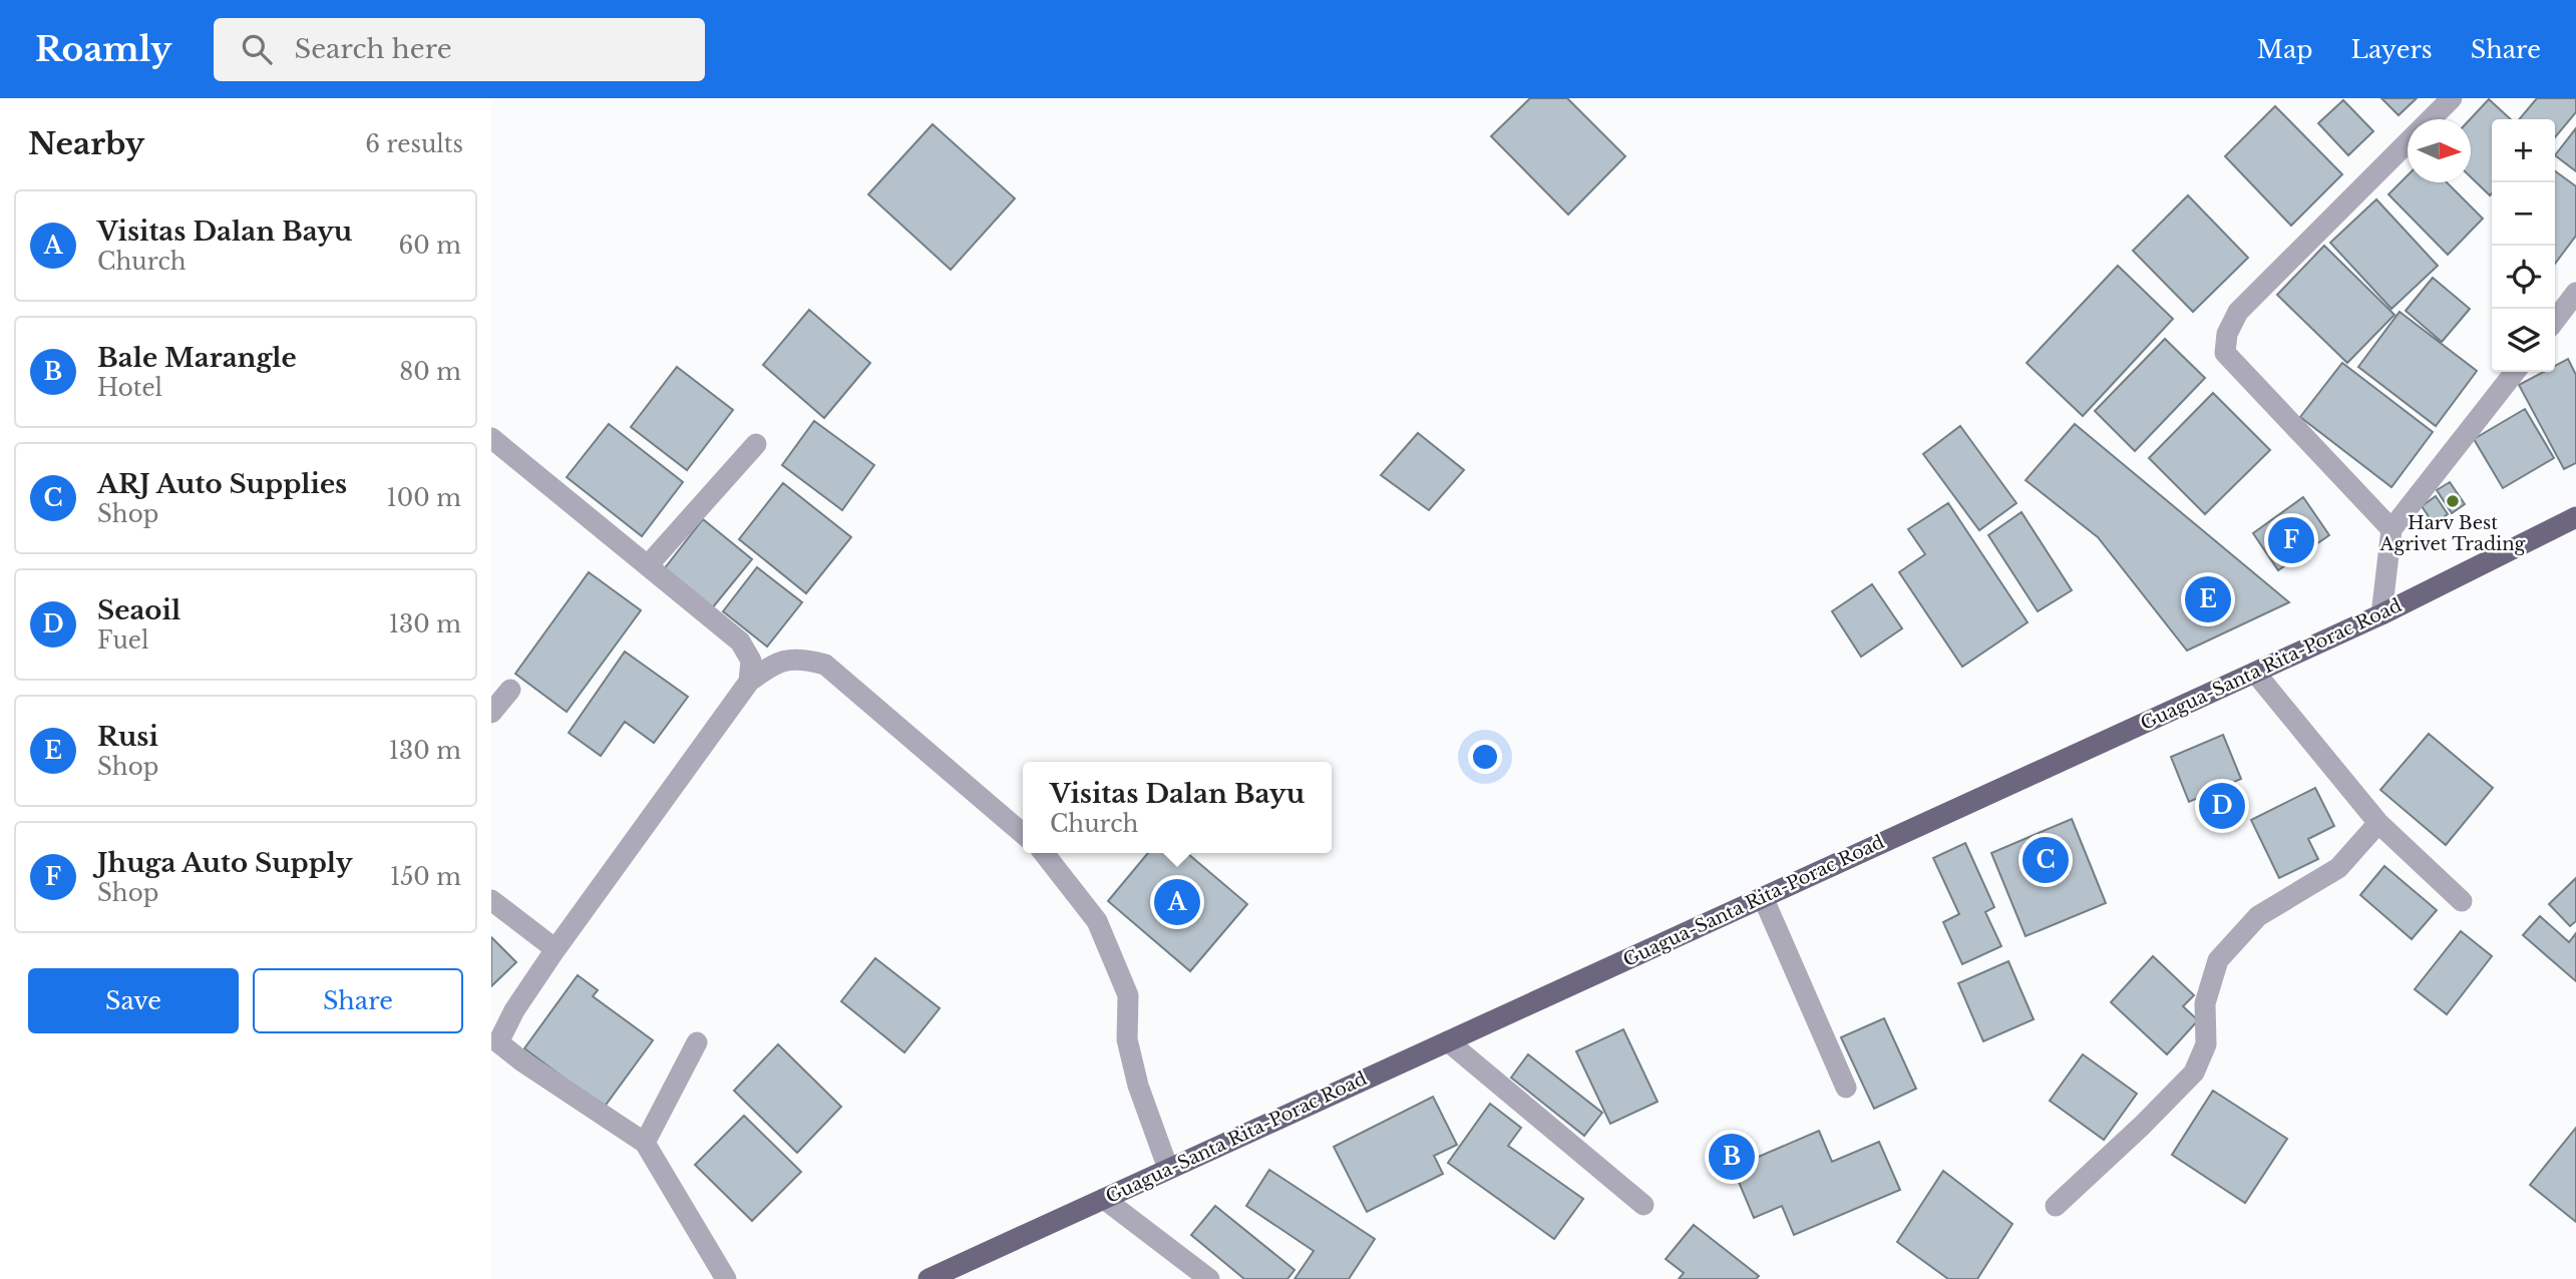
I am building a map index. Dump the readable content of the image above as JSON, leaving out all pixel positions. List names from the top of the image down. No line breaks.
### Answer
{"streets":{"main road":["Guagua-Santa Rita-Porac Road"]},"places":["Harv Best Agrivet Trading"],"north":"right","page":{"header":"Roamly","search":"Search here","nav":["Map","Layers","Share"],"heading":["Nearby","6 results"],"map_buttons":["+","−"],"list":[{"mark":"A","name":"Visitas Dalan Bayu","note":"Church","value":"60 m"},{"mark":"B","name":"Bale Marangle","note":"Hotel","value":"80 m"},{"mark":"C","name":"ARJ Auto Supplies","note":"Shop","value":"100 m"},{"mark":"D","name":"Seaoil","note":"Fuel","value":"130 m"},{"mark":"E","name":"Rusi","note":"Shop","value":"130 m"},{"mark":"F","name":"Jhuga Auto Supply","note":"Shop","value":"150 m"}],"pins":["F","E","D","C","A","B"],"popup":["Visitas Dalan Bayu","Church"],"buttons":["Save","Share"]}}
